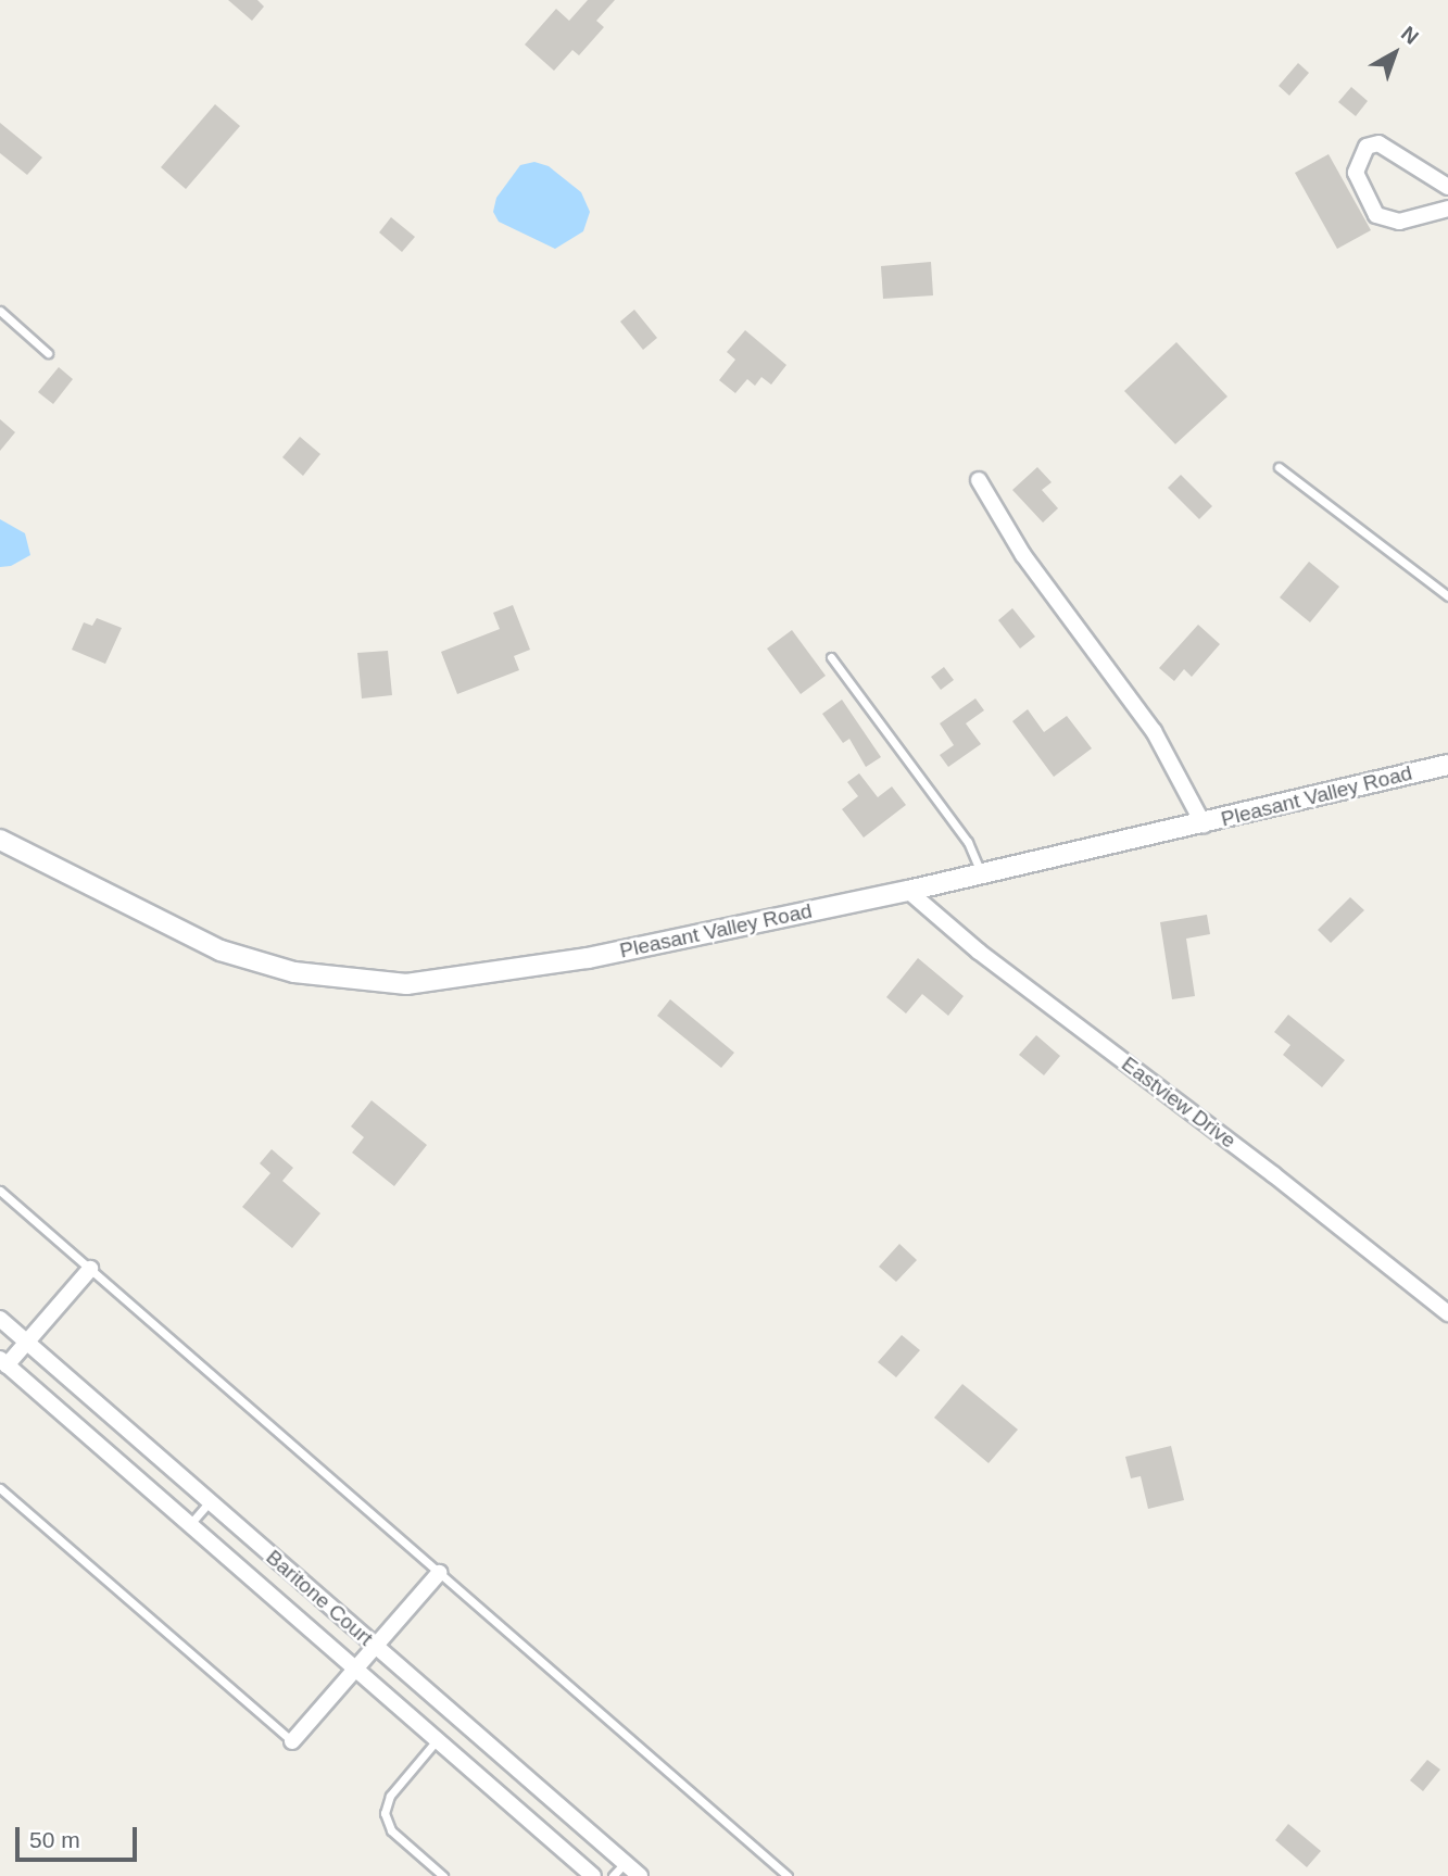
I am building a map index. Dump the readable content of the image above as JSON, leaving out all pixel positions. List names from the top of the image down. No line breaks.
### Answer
{"streets":{"street":["Pleasant Valley Road","Eastview Drive","Baritone Court"]},"crossings":[["Pleasant Valley Road","Eastview Drive"]],"scale_bar":"50 m","north":"top right"}
